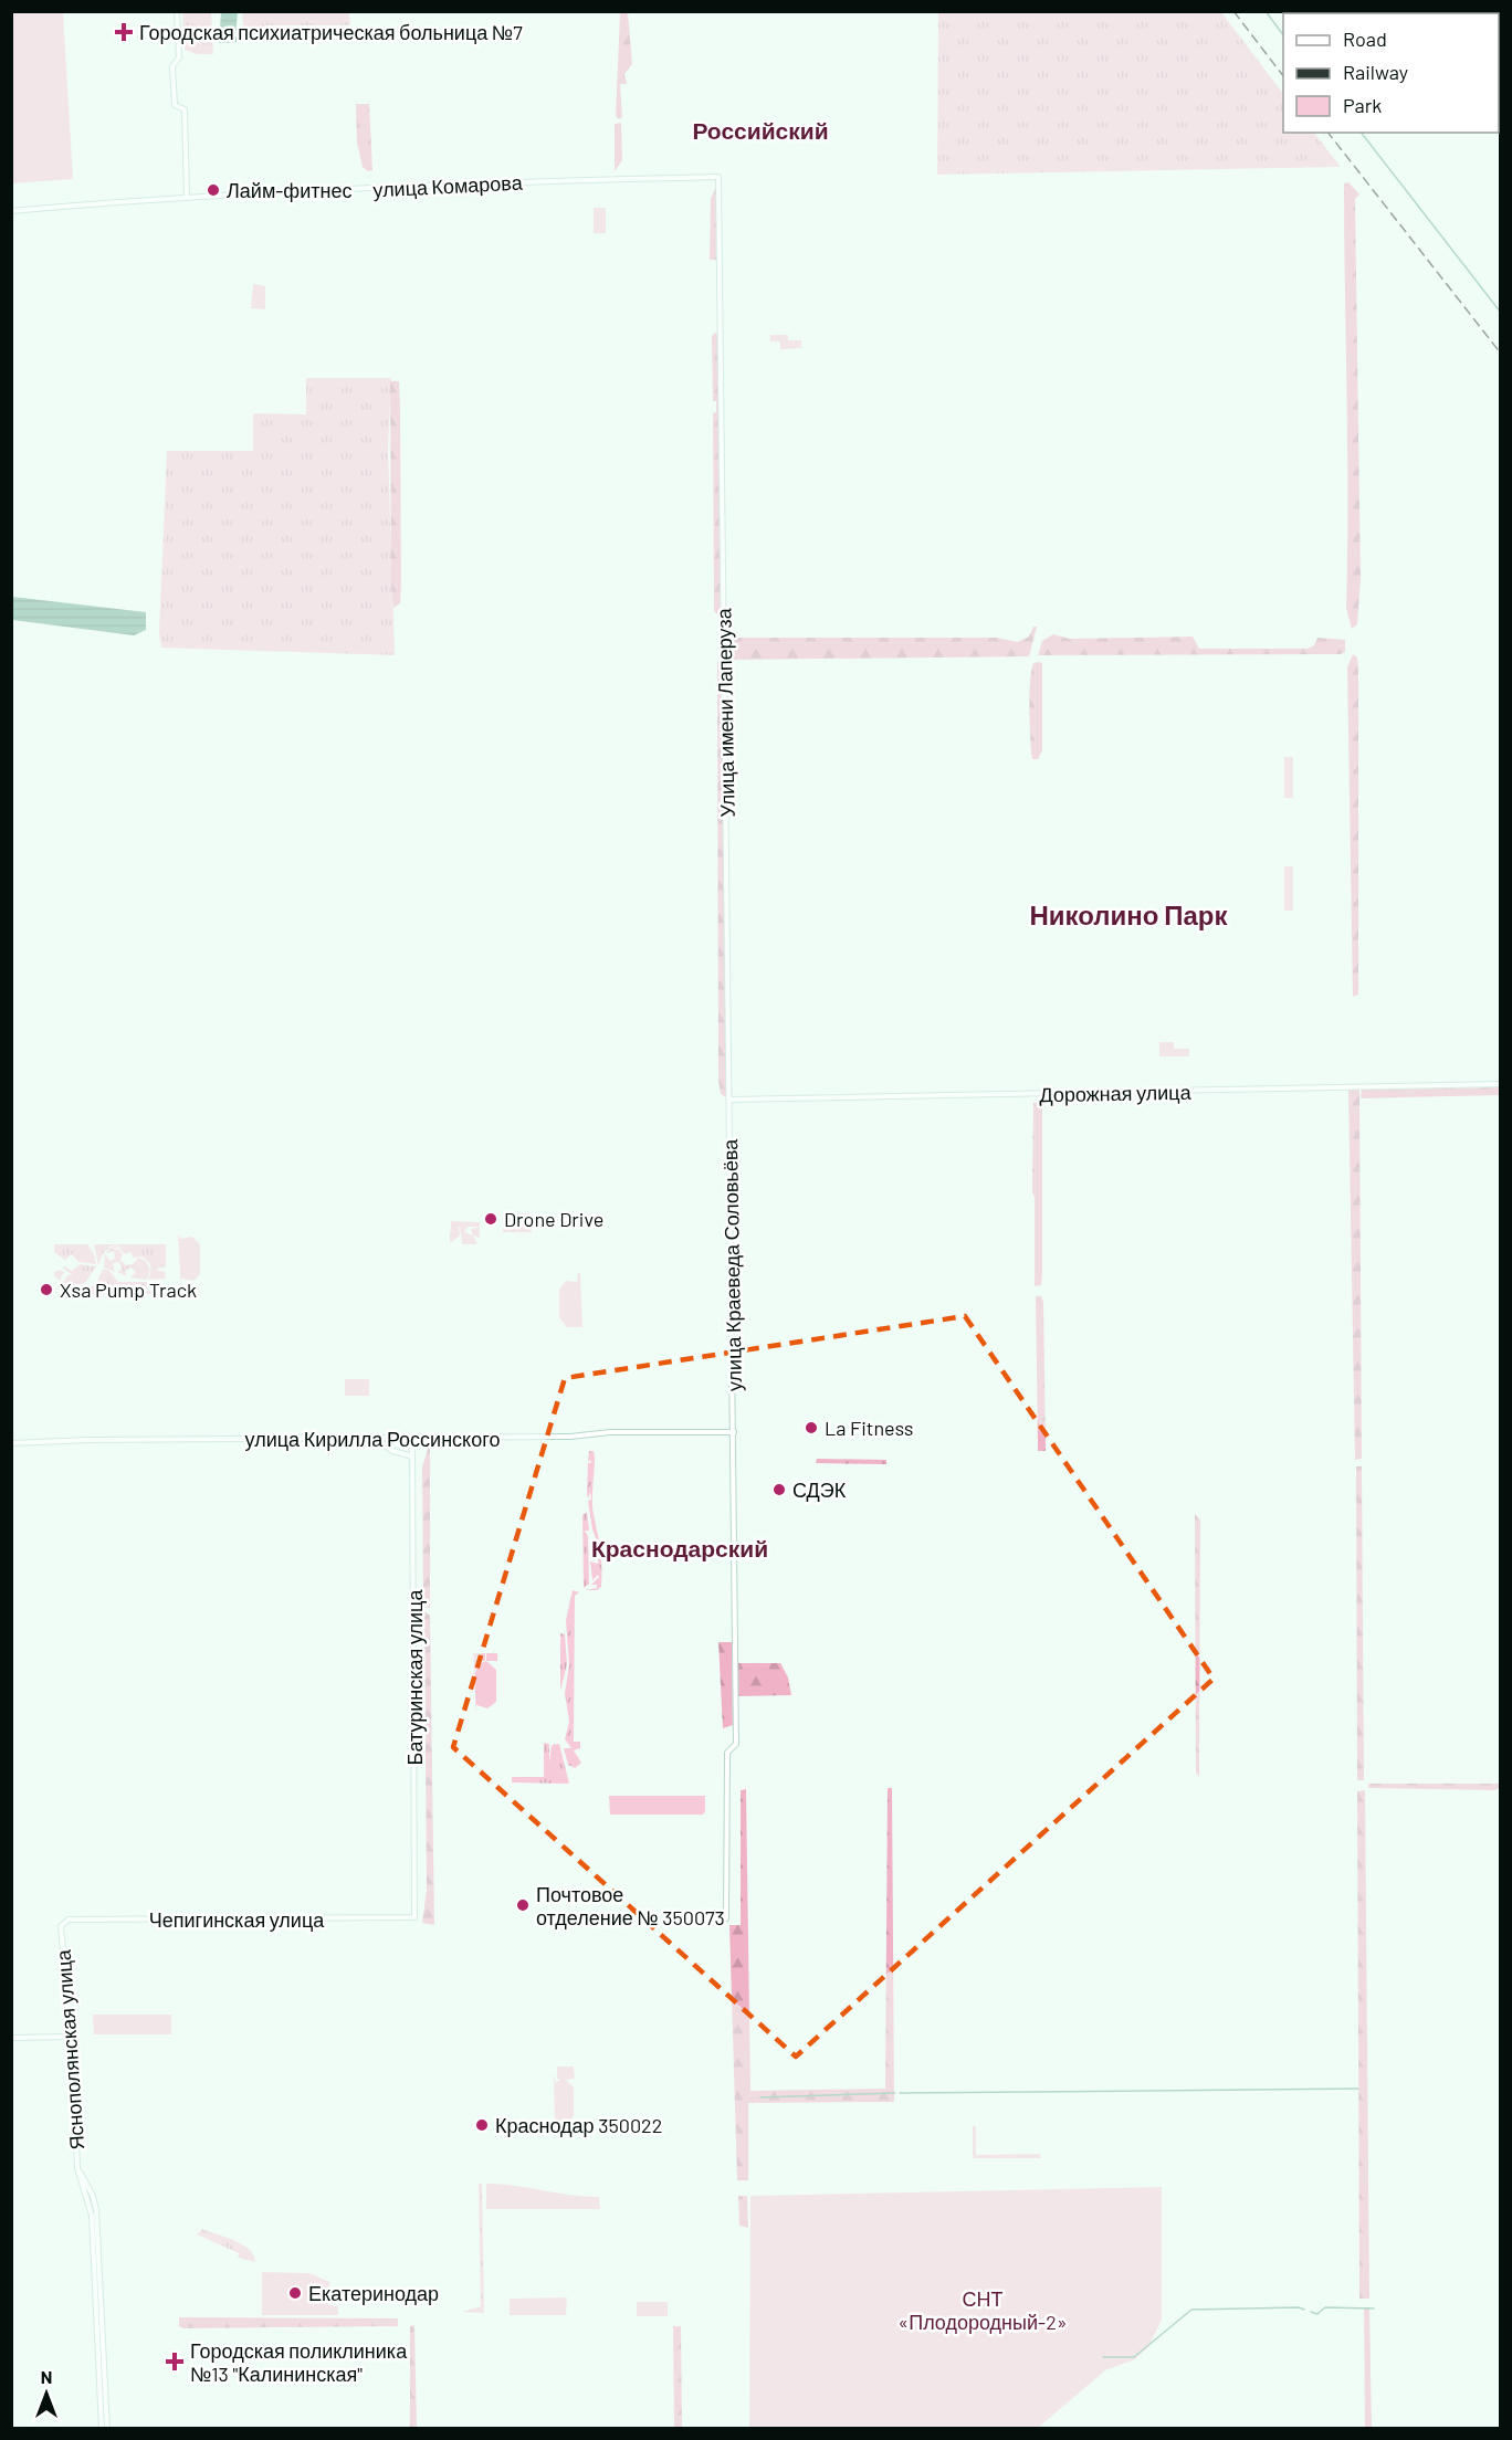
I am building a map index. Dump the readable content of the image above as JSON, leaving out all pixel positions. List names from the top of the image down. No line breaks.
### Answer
{"streets":{"street":["улица Комарова","Улица имени Лаперуза","Дорожная улица","улица Краеведа Соловьёва","улица Кирилла Россинского","Батуринская улица","Чепигинская улица","Яснополянская улица"]},"crossings":[["улица Комарова","Улица имени Лаперуза"],["Улица имени Лаперуза","Дорожная улица"],["Улица имени Лаперуза","улица Краеведа Соловьёва"],["Дорожная улица","улица Краеведа Соловьёва"],["улица Краеведа Соловьёва","улица Кирилла Россинского"],["улица Кирилла Россинского","Батуринская улица"],["Батуринская улица","Чепигинская улица"],["Чепигинская улица","Яснополянская улица"]],"districts":["Российский","Николино Парк","Краснодарский"],"parks":["СНТ «Плодородный-2»"],"places":{"health":["Городская психиатрическая больница №7","Городская поликлиника №13 \"Калининская\""],"other":["Лайм-фитнес","Drone Drive","Xsa Pump Track","La Fitness","СДЭК","Почтовое отделение № 350073","Краснодар 350022","Екатеринодар"]},"legend":["Road","Railway","Park"],"north":"top"}
